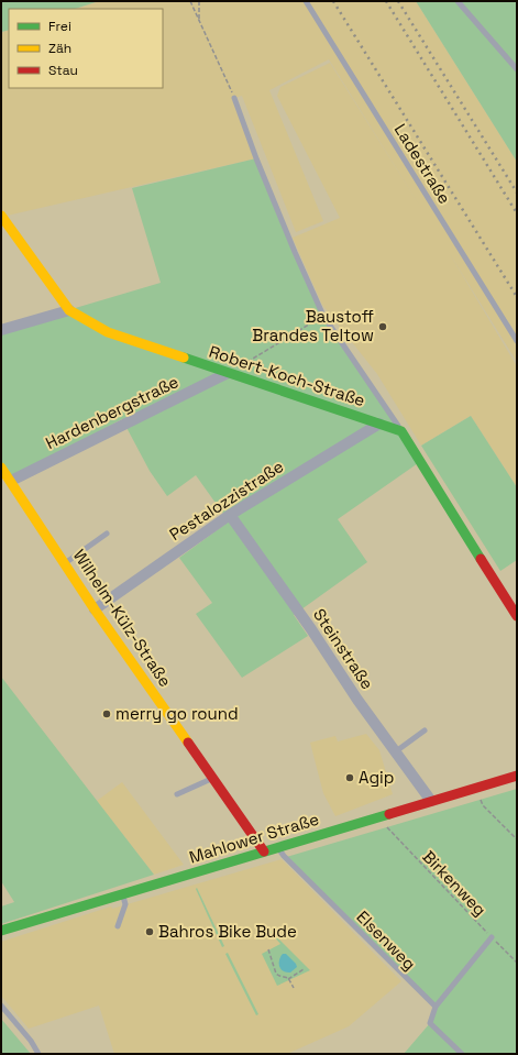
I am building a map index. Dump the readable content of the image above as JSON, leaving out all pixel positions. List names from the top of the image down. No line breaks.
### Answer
{"streets":{"street":["Robert-Koch-Straße","Hardenbergstraße","Pestalozzistraße","Wilhelm-Külz-Straße","Steinstraße","Mahlower Straße"],"lane":["Ladestraße","Elsenweg"],"path":["Birkenweg"]},"crossings":[["Robert-Koch-Straße","Hardenbergstraße"],["Robert-Koch-Straße","Pestalozzistraße"],["Hardenbergstraße","Wilhelm-Külz-Straße"],["Pestalozzistraße","Wilhelm-Külz-Straße"],["Pestalozzistraße","Steinstraße"],["Wilhelm-Külz-Straße","Mahlower Straße"],["Steinstraße","Mahlower Straße"],["Mahlower Straße","Birkenweg"],["Mahlower Straße","Elsenweg"]],"places":["Baustoff Brandes Teltow","merry go round","Agip","Bahros Bike Bude"],"legend":["Frei","Zäh","Stau"]}
